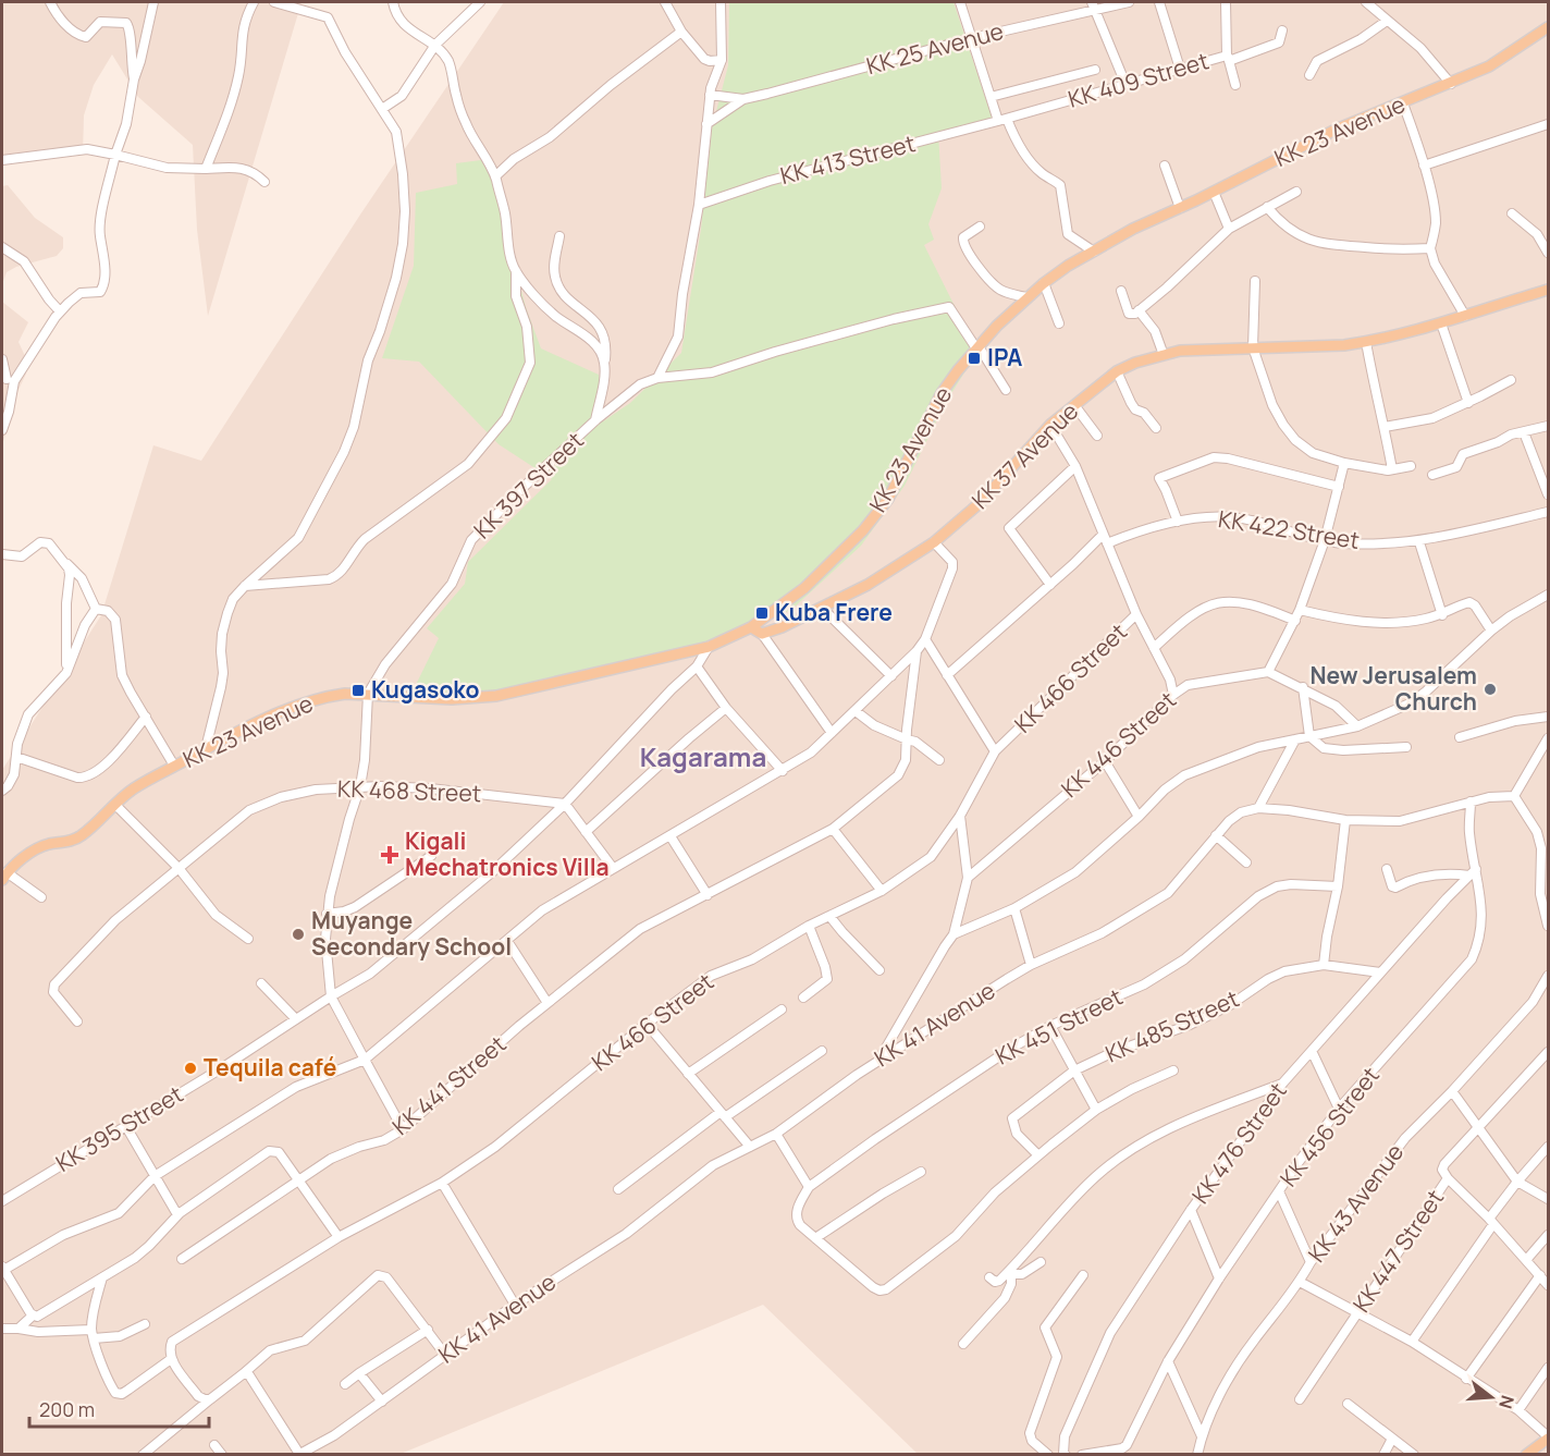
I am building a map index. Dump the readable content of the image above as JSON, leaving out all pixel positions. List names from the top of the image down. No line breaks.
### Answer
{"streets":{"main road":["KK 23 Avenue","KK 37 Avenue"],"street":["KK 25 Avenue","KK 409 Street","KK 413 Street","KK 397 Street","KK 422 Street","KK 466 Street","KK 446 Street","KK 468 Street","KK 41 Avenue","KK 451 Street","KK 485 Street","KK 441 Street","KK 456 Street","KK 395 Street","KK 476 Street","KK 43 Avenue","KK 447 Street"]},"crossings":[["KK 409 Street","KK 413 Street"],["KK 23 Avenue","KK 397 Street"],["KK 23 Avenue","KK 395 Street"],["KK 37 Avenue","KK 441 Street"],["KK 397 Street","KK 468 Street"],["KK 397 Street","KK 441 Street"],["KK 397 Street","KK 395 Street"],["KK 468 Street","KK 395 Street"],["KK 485 Street","KK 476 Street"],["KK 456 Street","KK 476 Street"]],"districts":["Kagarama"],"places":{"transit":["IPA","Kuba Frere","Kugasoko"],"other":["New Jerusalem Church","Muyange Secondary School","Tequila café"],"health":["Kigali Mechatronics Villa"]},"scale_bar":"200 m","north":"right"}
